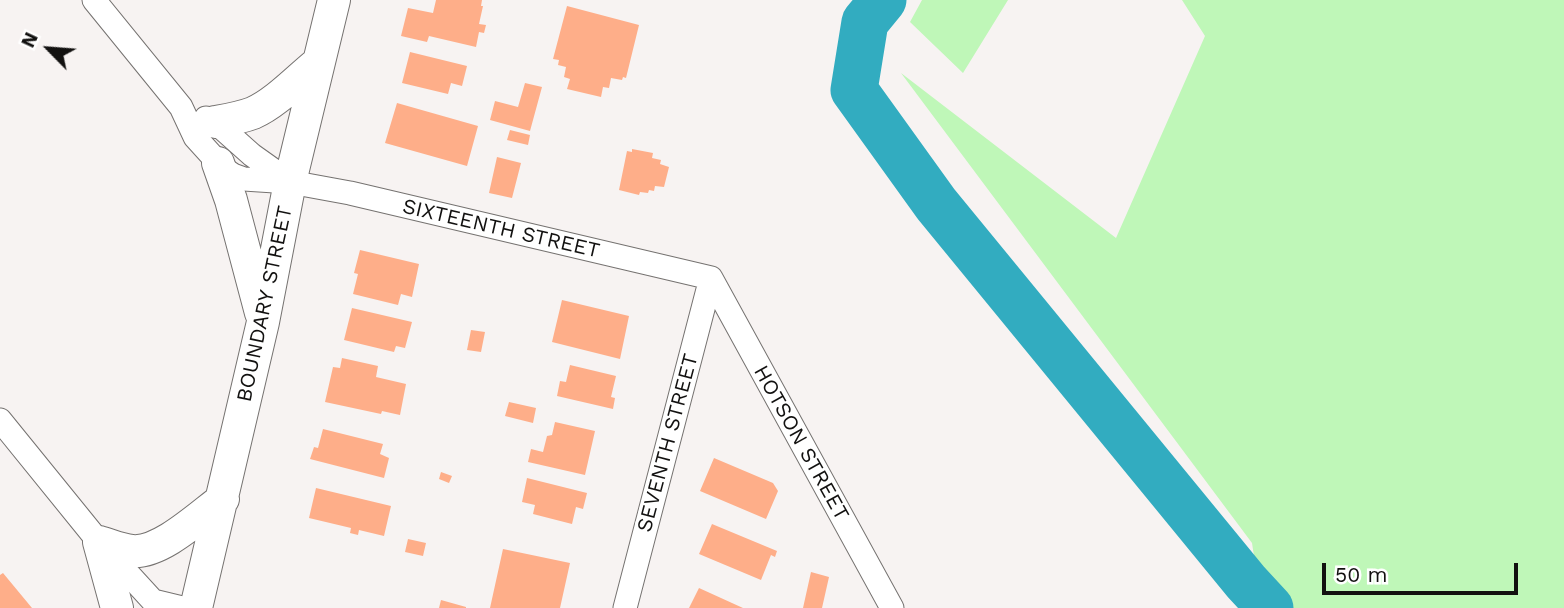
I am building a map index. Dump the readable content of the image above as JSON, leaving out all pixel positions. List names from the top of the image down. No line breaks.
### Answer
{"streets":{"main road":["BOUNDARY STREET"],"street":["SIXTEENTH STREET","SEVENTH STREET","HOTSON STREET"]},"crossings":[["SIXTEENTH STREET","BOUNDARY STREET"],["SIXTEENTH STREET","SEVENTH STREET"],["SIXTEENTH STREET","HOTSON STREET"],["SEVENTH STREET","HOTSON STREET"]],"scale_bar":"50 m","north":"top left"}
